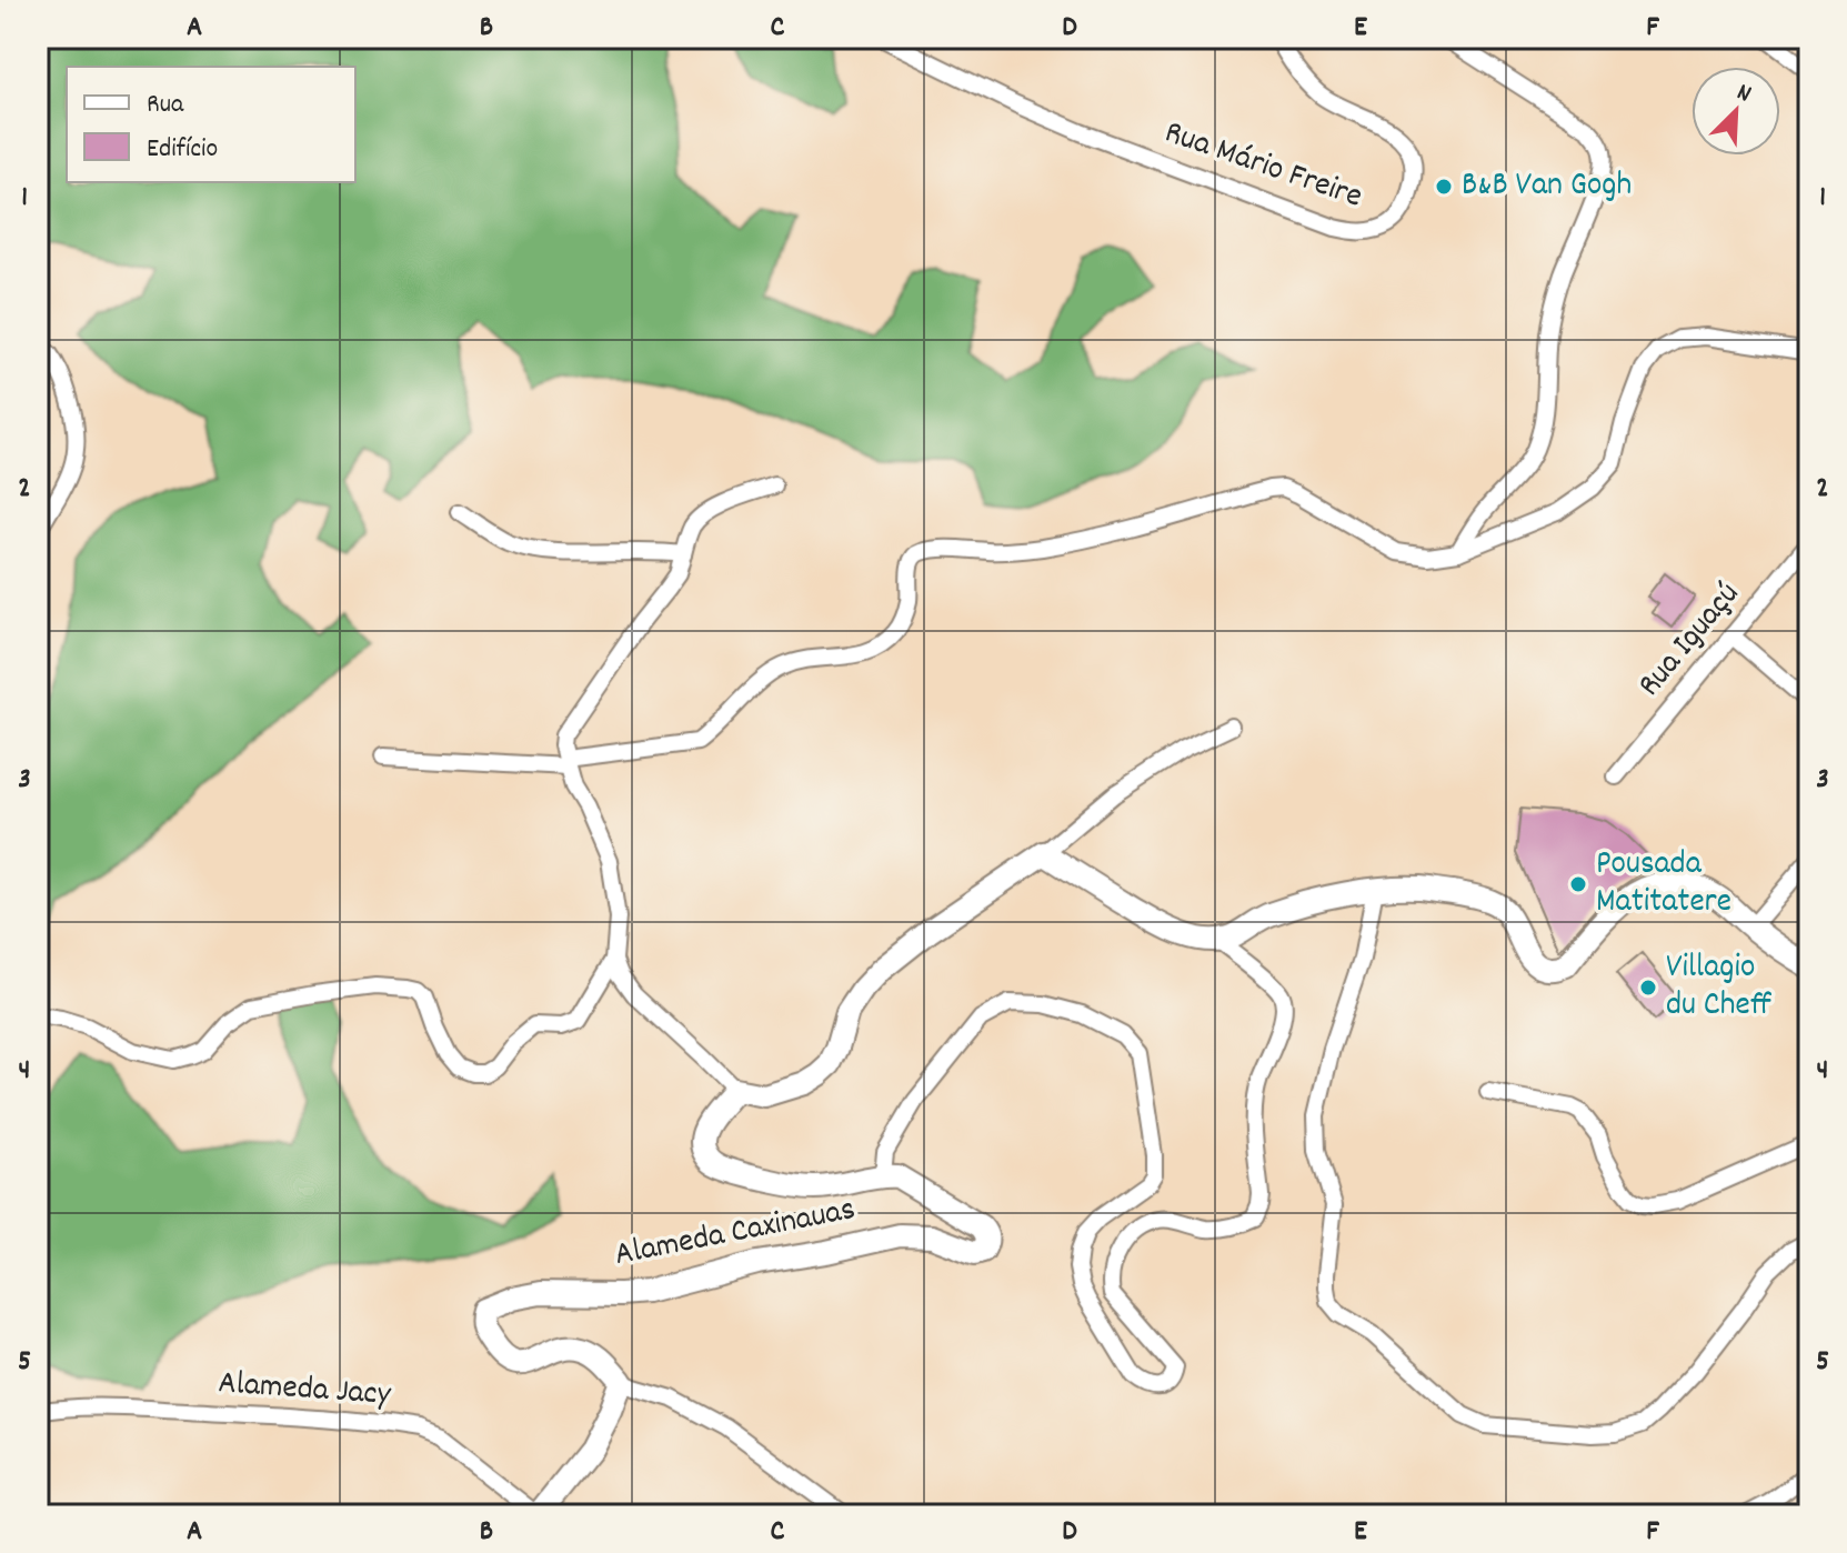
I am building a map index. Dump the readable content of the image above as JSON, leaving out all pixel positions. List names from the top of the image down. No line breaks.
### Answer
{"streets":{"street":["Rua Mário Freire","Rua Iguaçú","Alameda Caxinauas","Alameda Jacy"]},"places":["B&B Van Gogh","Pousada Matitatere","Villagio du Cheff"],"legend":["Rua","Edifício"],"north":"top right","grid":{"columns":["A","B","C","D","E","F"],"rows":["1","2","3","4","5"]}}
